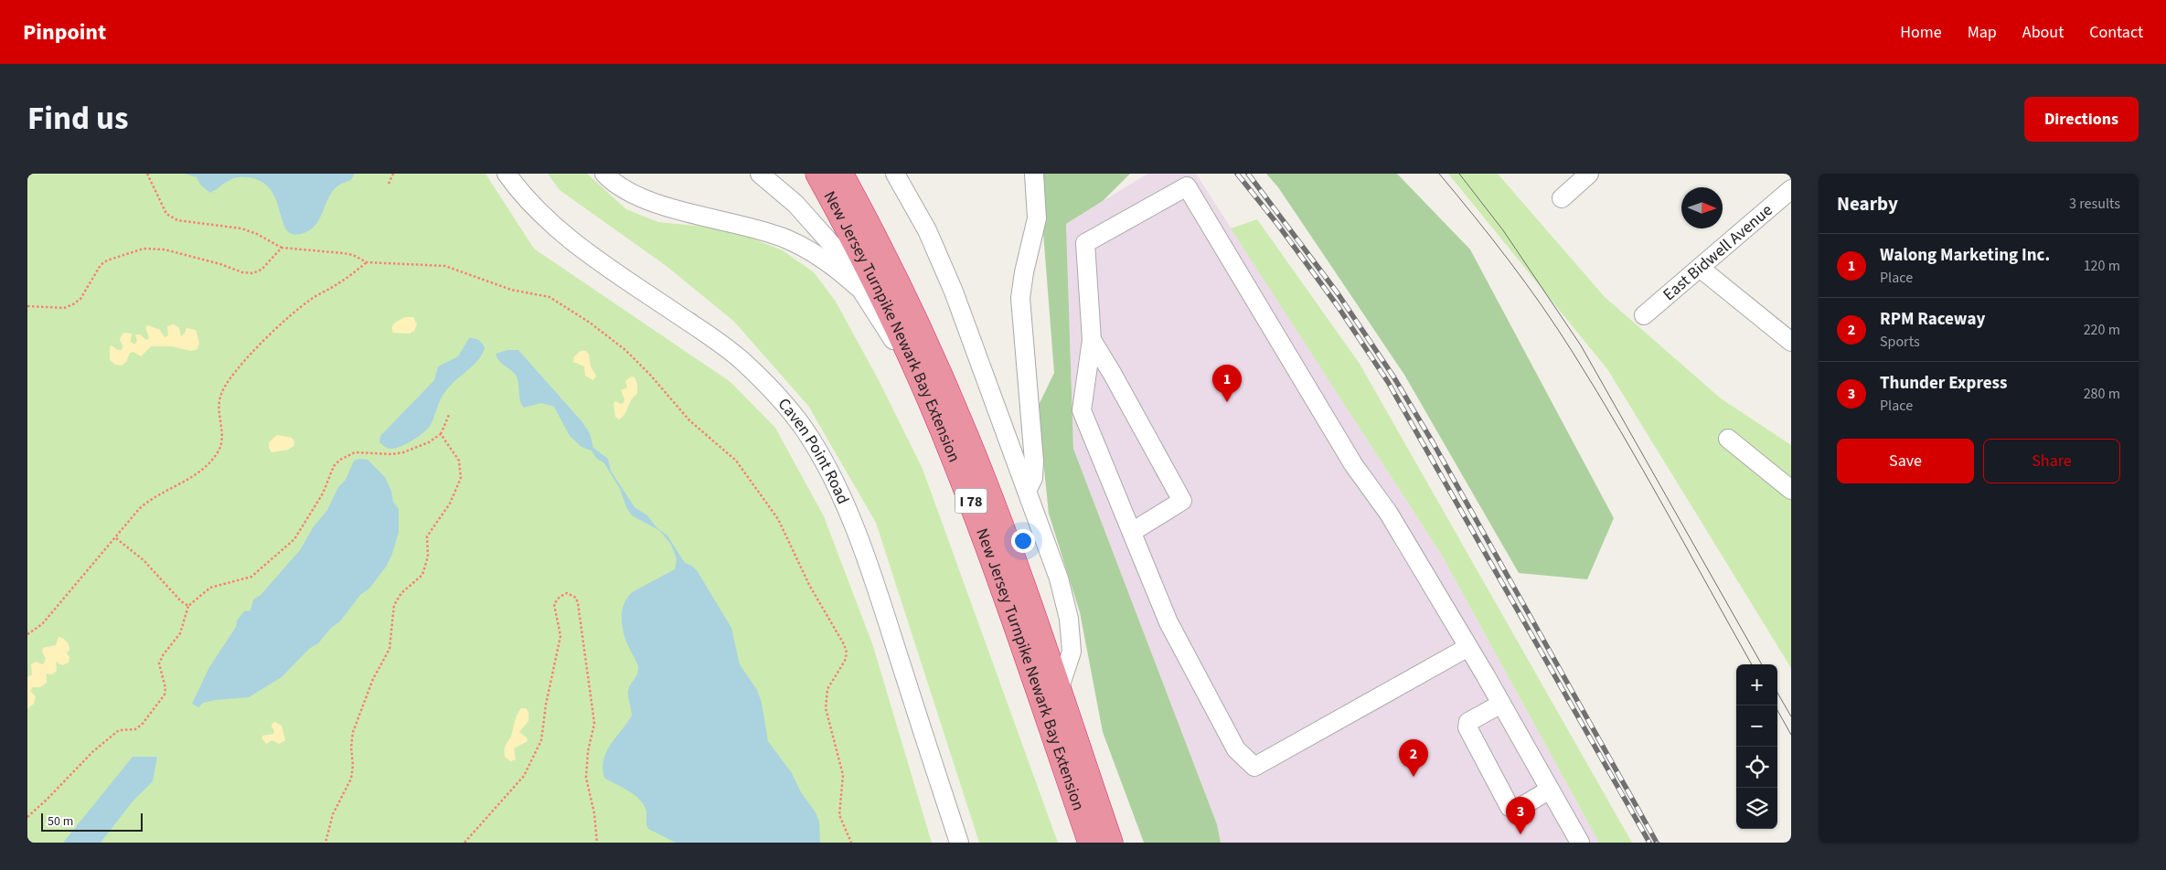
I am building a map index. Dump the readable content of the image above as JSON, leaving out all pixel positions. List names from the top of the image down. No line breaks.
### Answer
{"streets":{"highway":["New Jersey Turnpike Newark Bay Extension","I 78"],"street":["East Bidwell Avenue","Caven Point Road"]},"scale_bar":"50 m","north":"right","page":{"header":"Pinpoint","nav":["Home","Map","About","Contact"],"title":"Find us","buttons":["Directions",["Save","Share"]],"heading":["Nearby","3 results"],"list":[{"mark":"1","name":"Walong Marketing Inc.","note":"Place","value":"120 m"},{"mark":"2","name":"RPM Raceway","note":"Sports","value":"220 m"},{"mark":"3","name":"Thunder Express","note":"Place","value":"280 m"}],"pins":["1","2","3"],"map_buttons":["+","−"],"scale":"50 m"}}
